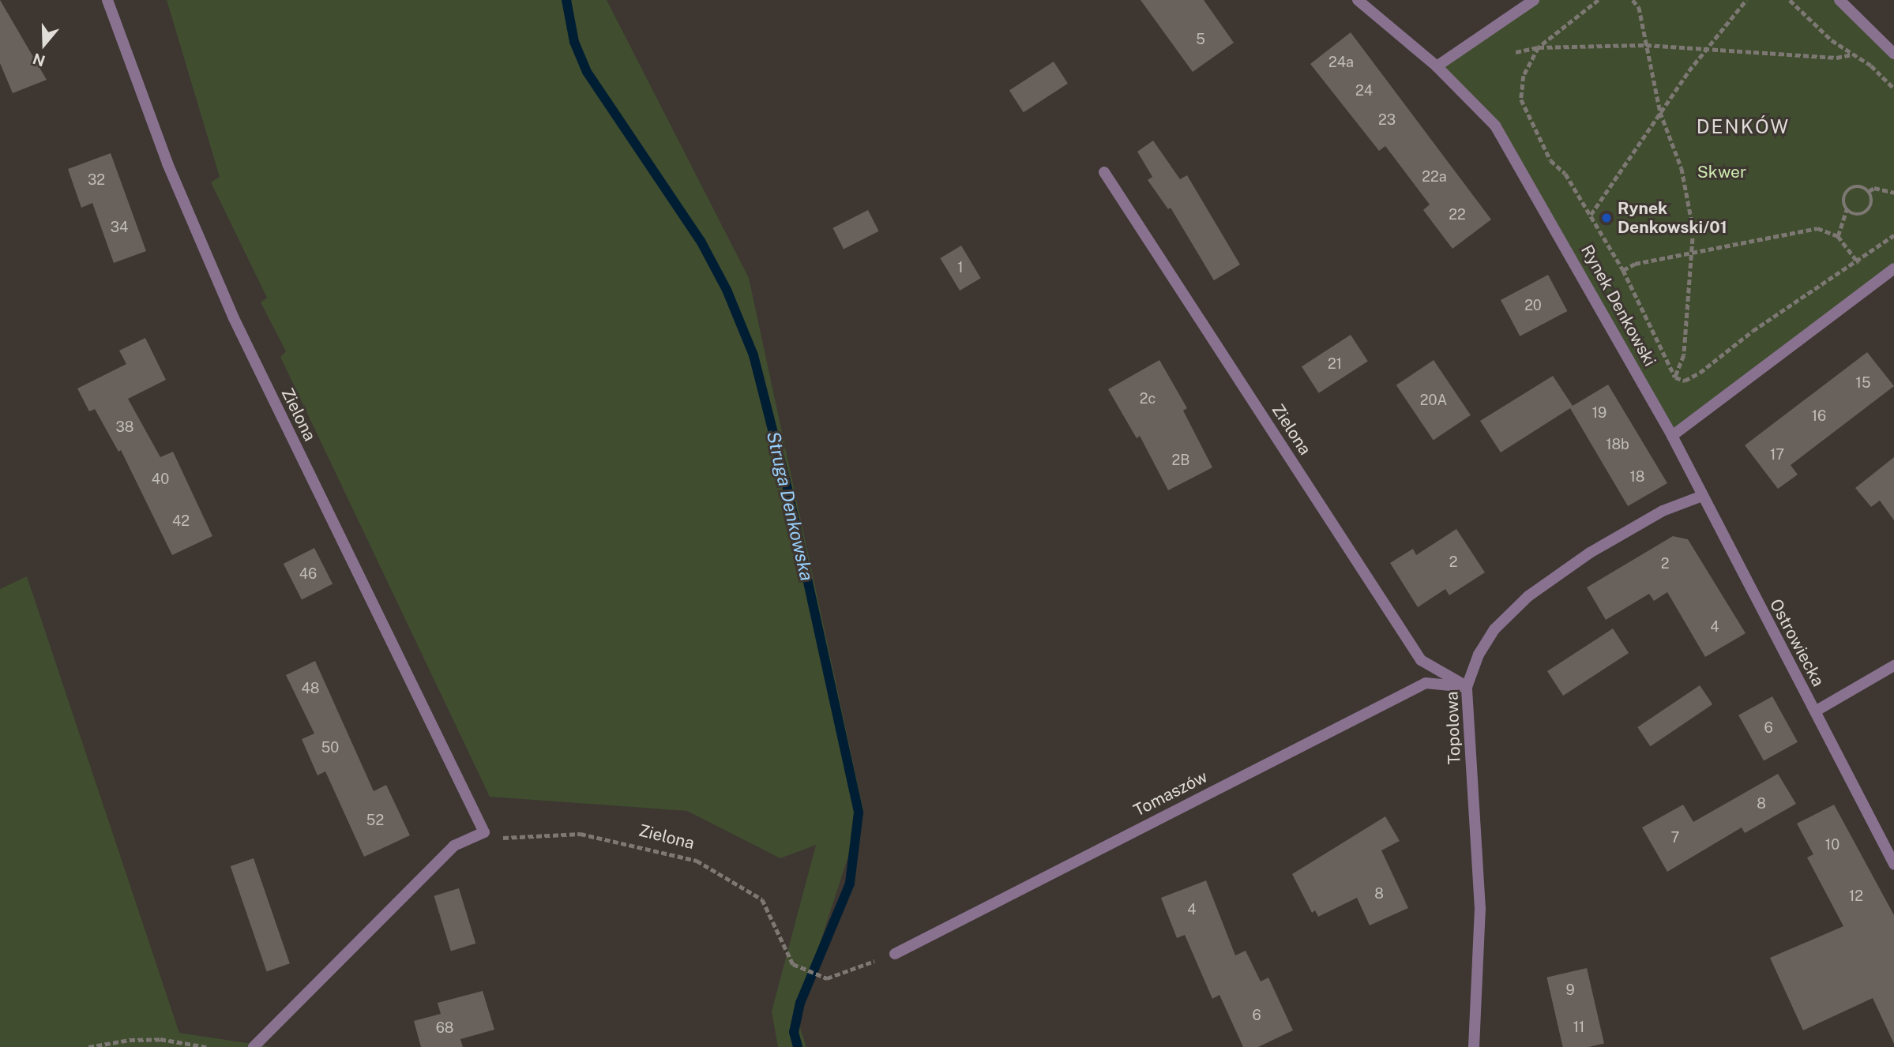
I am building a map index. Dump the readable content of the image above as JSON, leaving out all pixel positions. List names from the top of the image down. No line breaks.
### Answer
{"streets":{"street":["Rynek Denkowski","Zielona","Ostrowiecka","Topolowa","Tomaszów"]},"crossings":[["Rynek Denkowski","Ostrowiecka"],["Zielona","Topolowa"],["Zielona","Tomaszów"],["Ostrowiecka","Topolowa"],["Topolowa","Tomaszów"]],"districts":["DENKÓW"],"water":["Struga Denkowska"],"parks":["Skwer"],"places":["Rynek Denkowski/01"],"house_numbers":["5","24a","24","23","22a","32","22","34","1","20","21","15","2c","20A","19","16","38","18b","17","2B","18","40","42","2","2","46","4","48","6","50","8","52","7","10","8","12","4","9","6","11","68"],"north":"bottom"}
